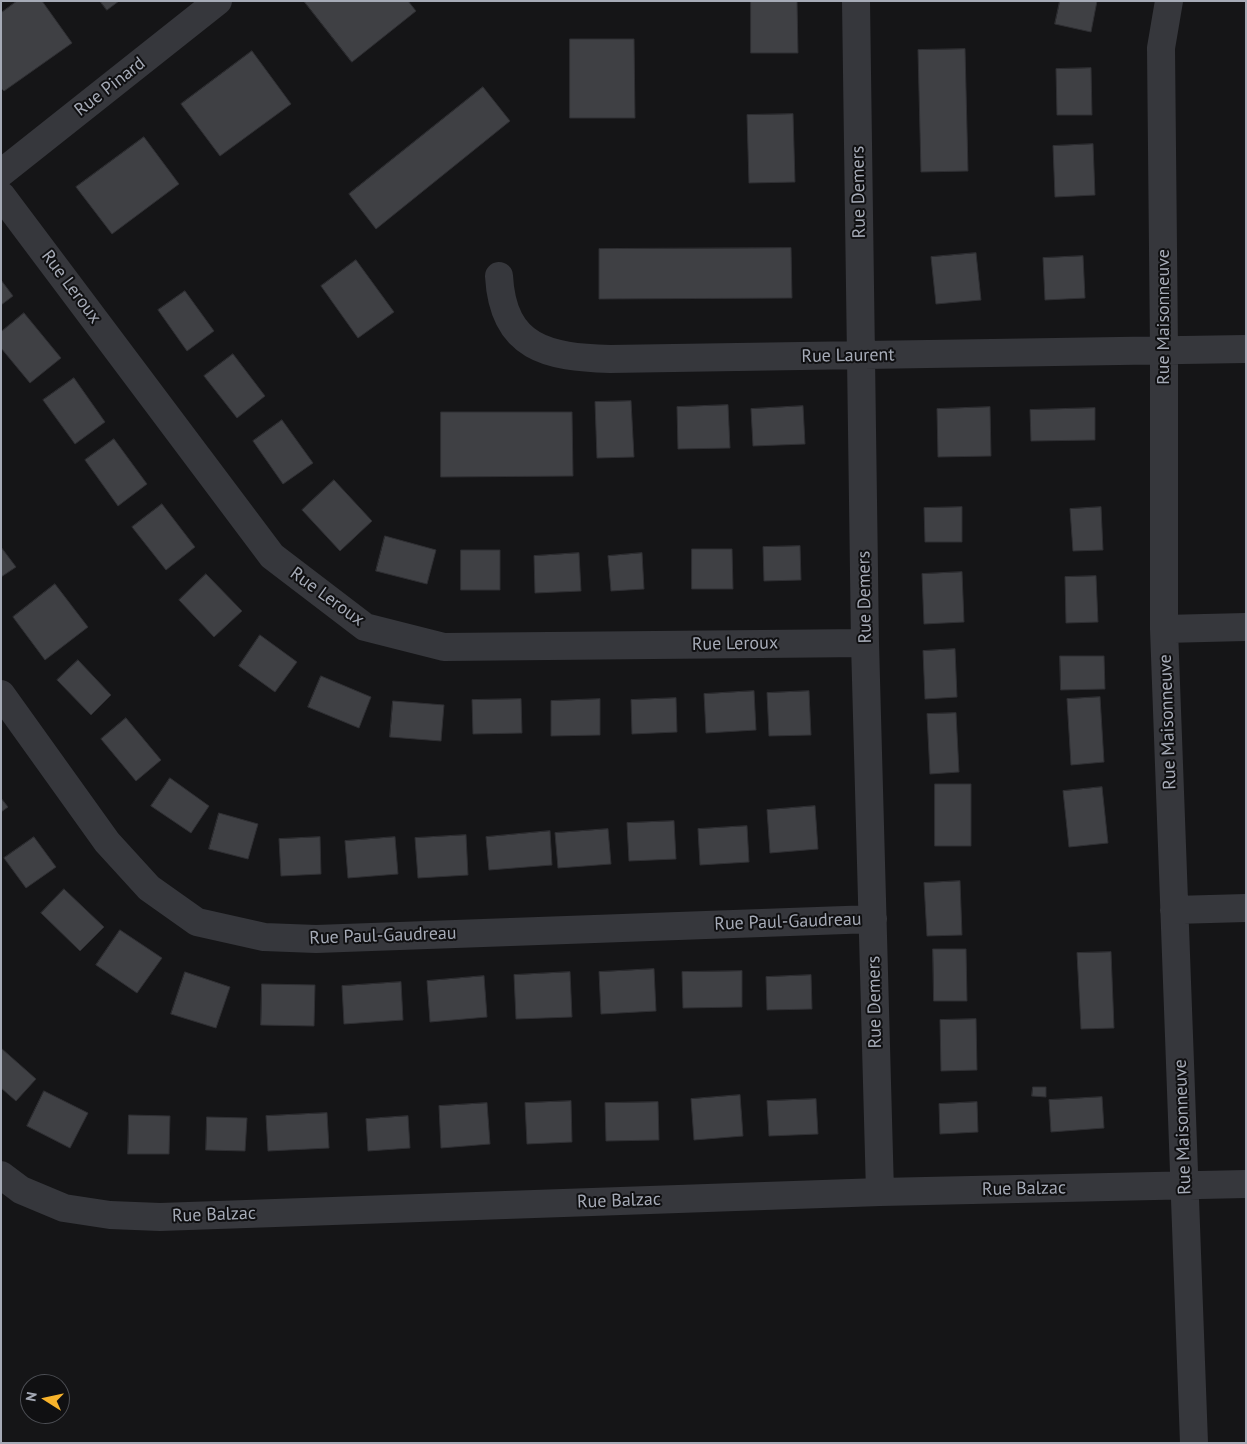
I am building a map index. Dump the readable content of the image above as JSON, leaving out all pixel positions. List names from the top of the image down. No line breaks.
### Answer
{"streets":{"street":["Rue Pinard","Rue Demers","Rue Leroux","Rue Maisonneuve","Rue Laurent","Rue Paul-Gaudreau","Rue Balzac"]},"crossings":[["Rue Demers","Rue Leroux"],["Rue Demers","Rue Laurent"],["Rue Demers","Rue Paul-Gaudreau"],["Rue Demers","Rue Balzac"],["Rue Maisonneuve","Rue Laurent"],["Rue Maisonneuve","Rue Balzac"]],"north":"left"}
